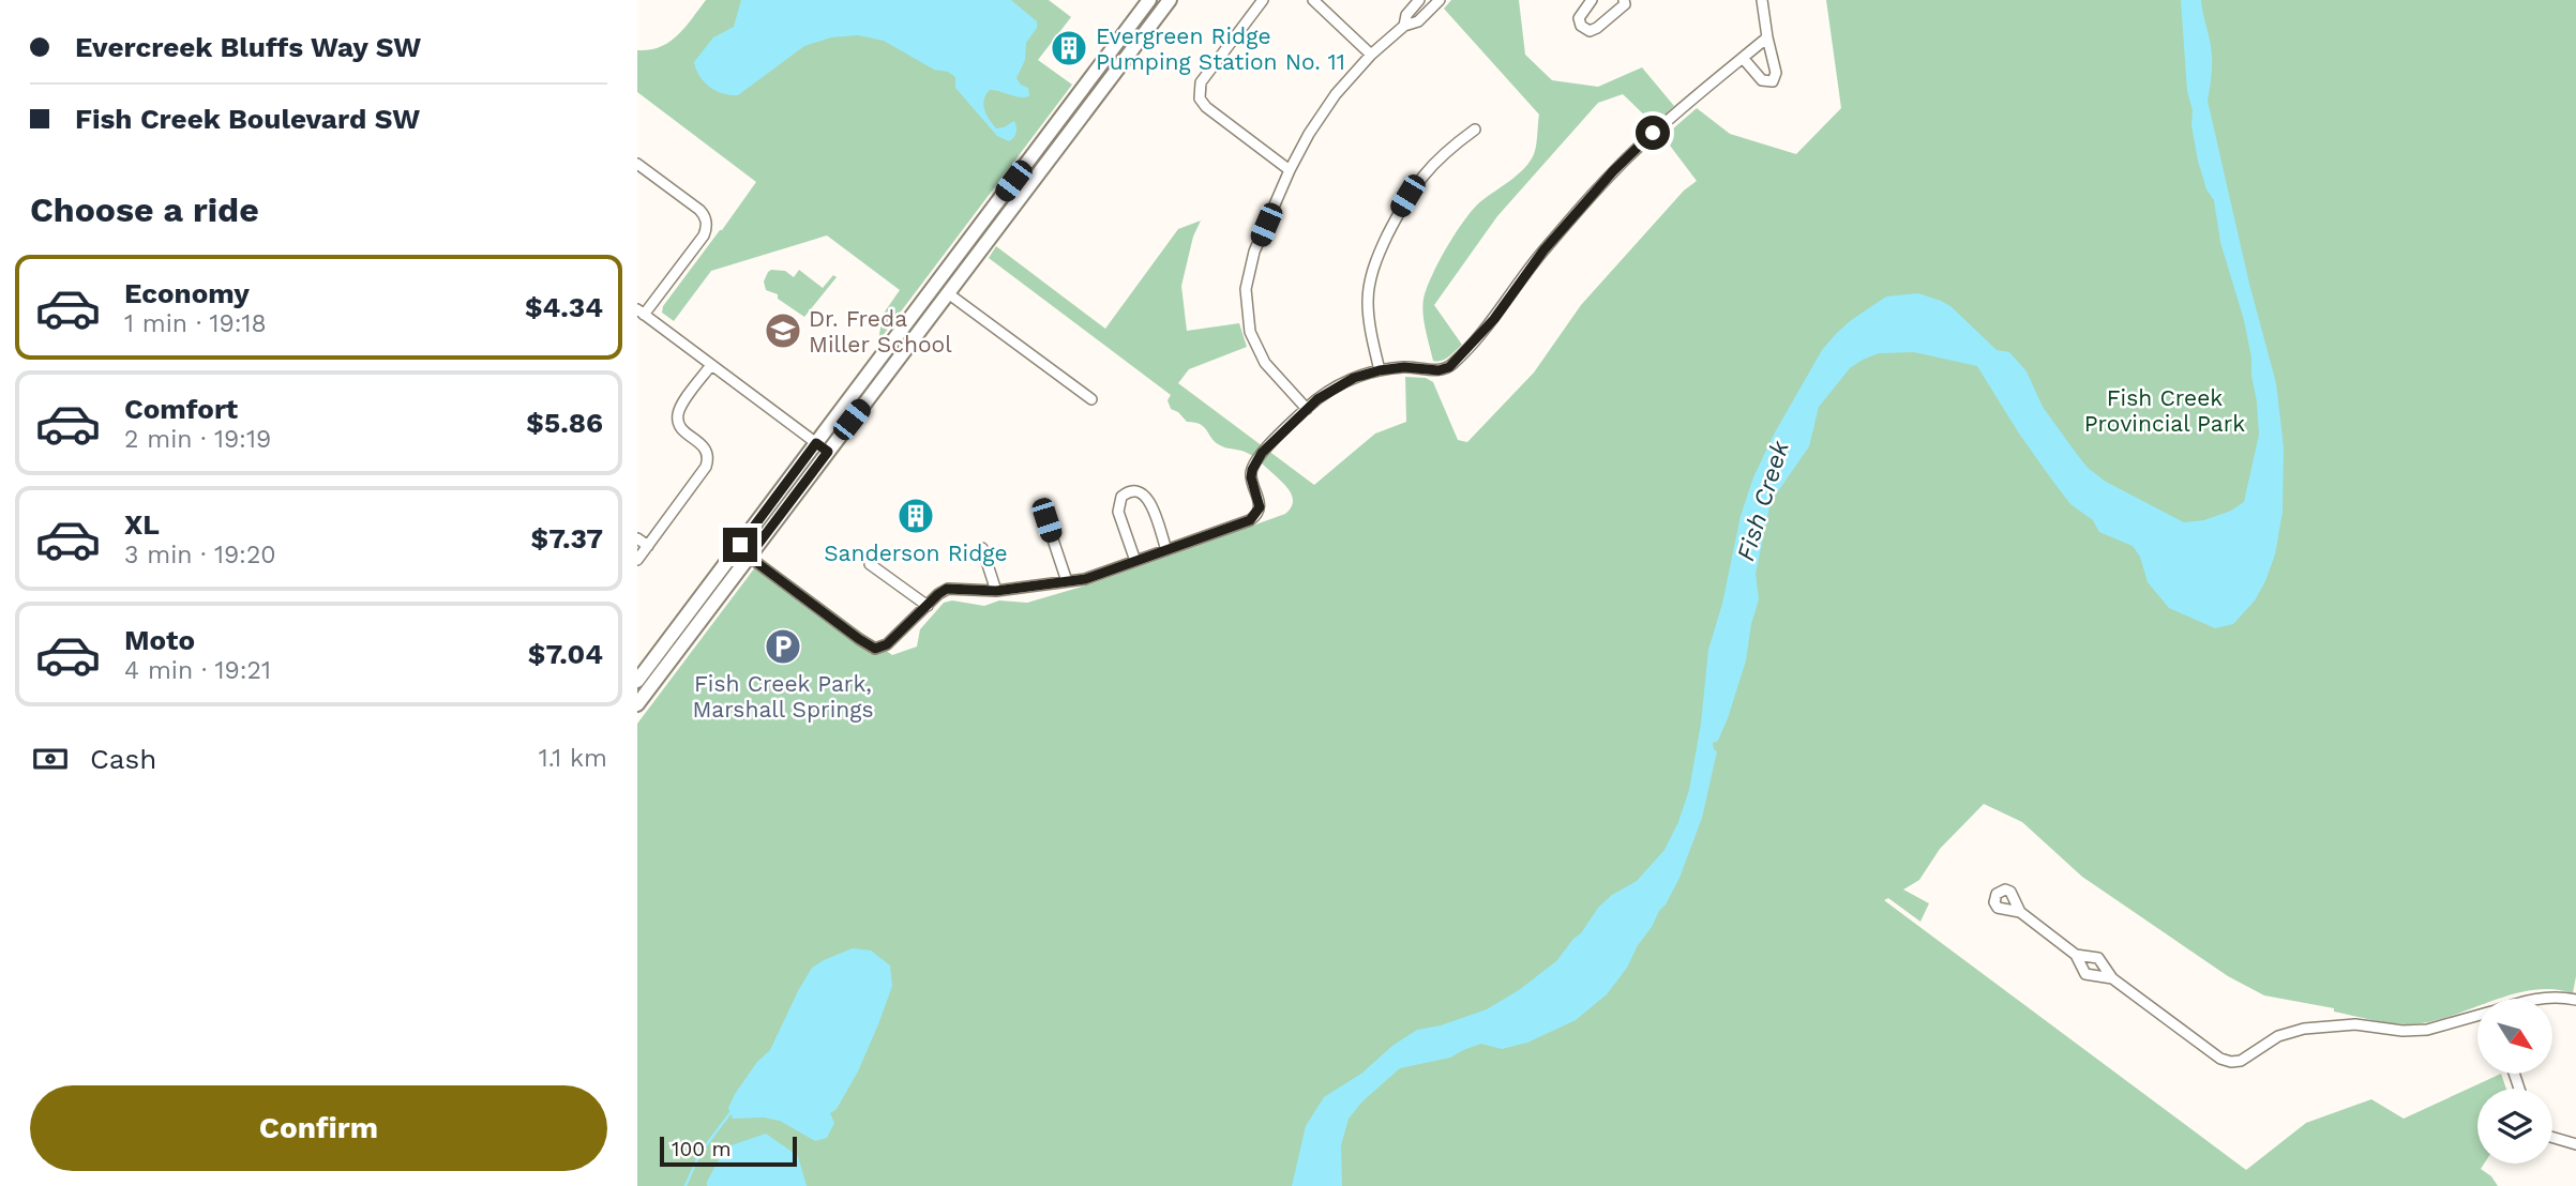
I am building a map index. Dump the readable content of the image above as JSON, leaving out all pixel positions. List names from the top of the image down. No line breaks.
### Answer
{"water":["Fish Creek"],"parks":["Fish Creek Provincial Park"],"places":{"building":["Evergreen Ridge Pumping Station No. 11","Sanderson Ridge"],"school or university":["Dr. Freda Miller School"],"parking":["Fish Creek Park, Marshall Springs"]},"scale_bar":"100 m","north":"bottom right","page":{"banner":["Evercreek Bluffs Way SW","Fish Creek Boulevard SW"],"heading":"Choose a ride","list":[{"name":"Economy","note":"1 min · 19:18","value":"$4.34"},{"name":"Comfort","note":"2 min · 19:19","value":"$5.86"},{"name":"XL","note":"3 min · 19:20","value":"$7.37"},{"name":"Moto","note":"4 min · 19:21","value":"$7.04"}],"pay":["Cash","1.1 km"],"buttons":"Confirm","scale":"100 m"}}
